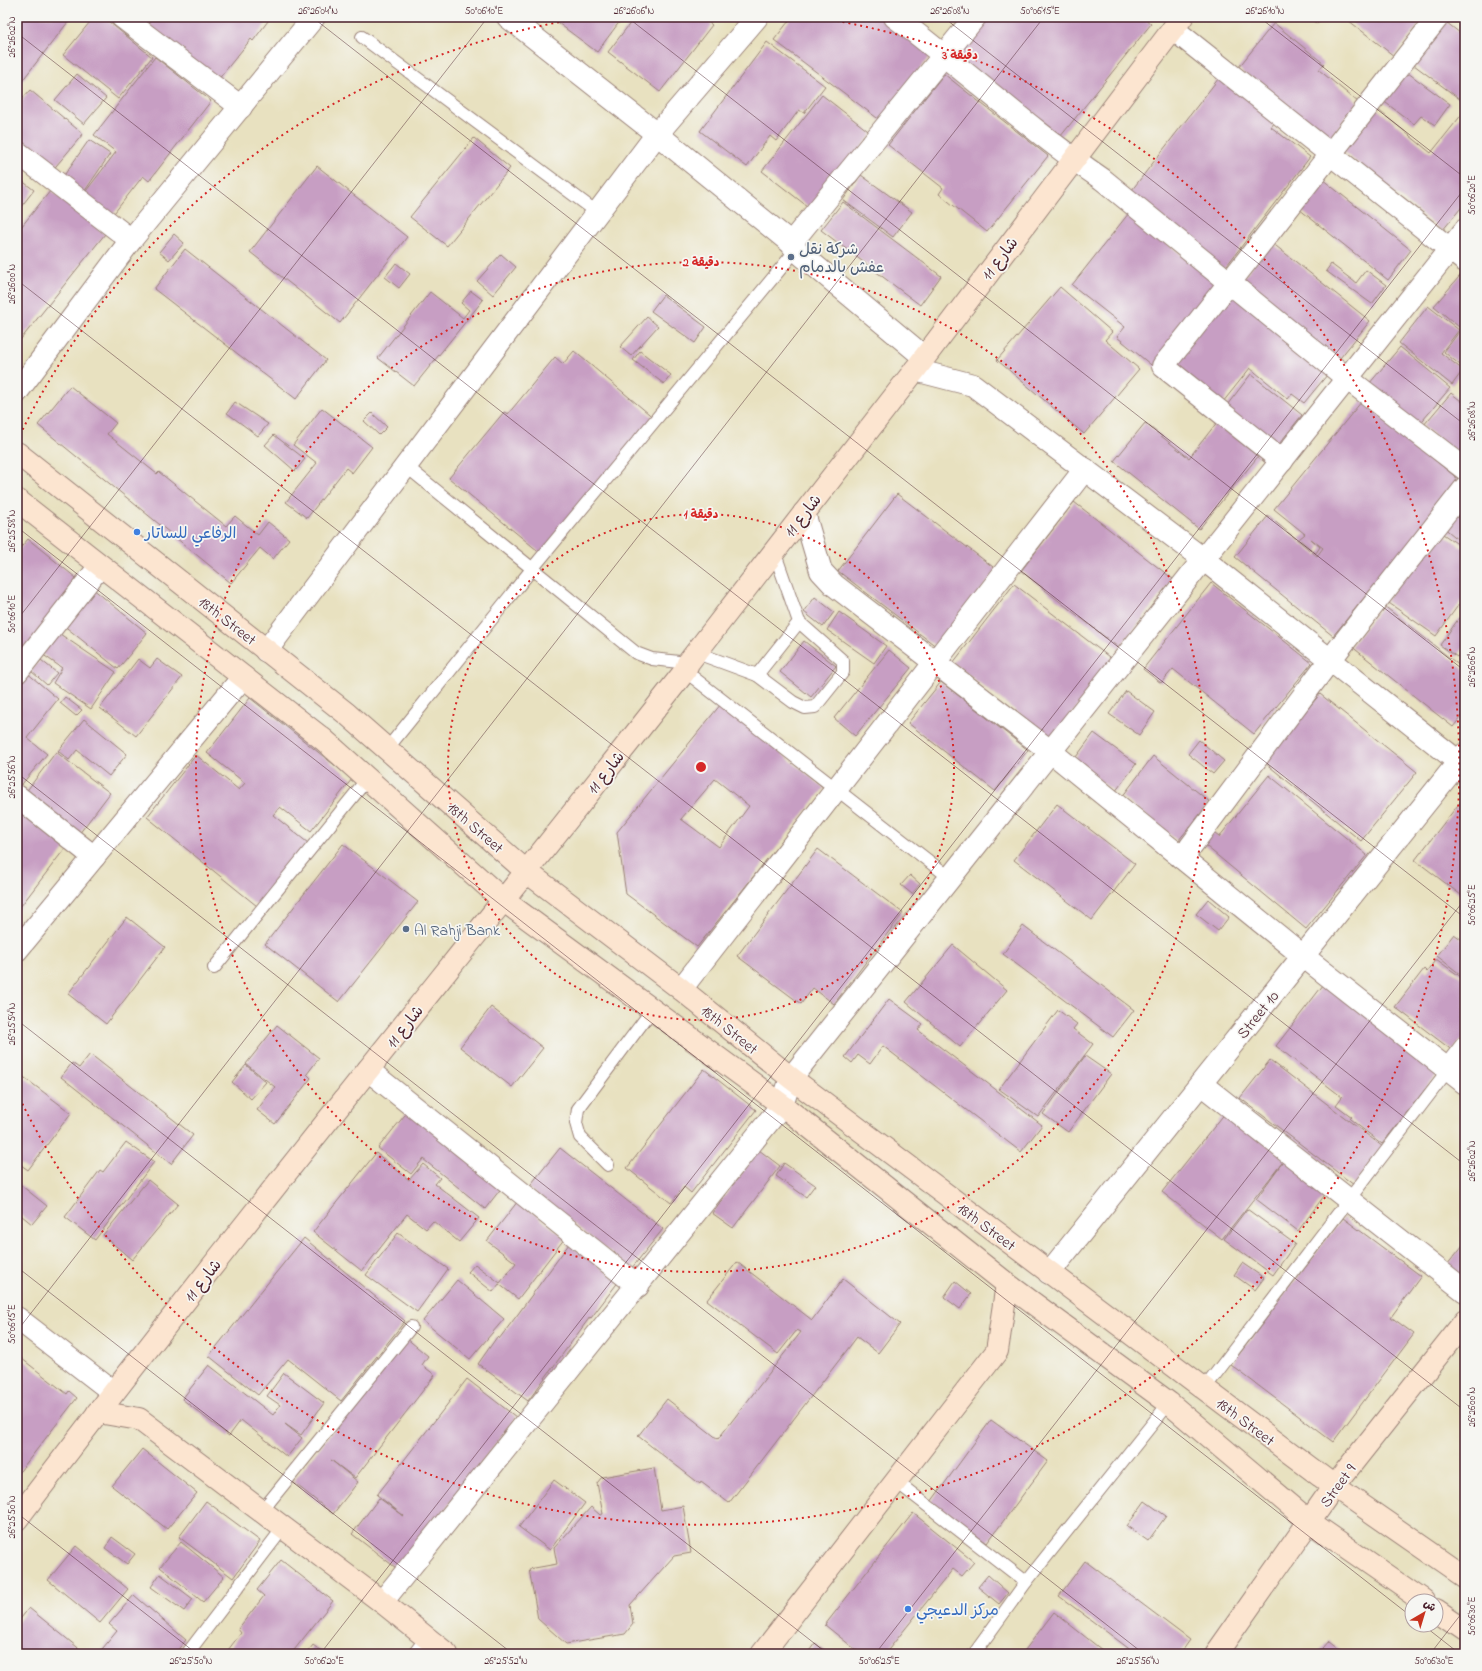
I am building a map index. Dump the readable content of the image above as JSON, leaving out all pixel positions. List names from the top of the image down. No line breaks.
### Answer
{"streets":{"street":["شارع 11","18th Street","Street 10","Street 9"]},"crossings":[["شارع 11","18th Street"],["18th Street","Street 10"],["18th Street","Street 9"]],"places":["شركة نقل عفش بالدمام","الرفاعي للساتار","Al Rahji Bank","مركز الدعيجي"],"north":"top right","coordinates":["26°26'04\"N","50°06'10\"E","26°26'06\"N","26°26'08\"N","50°06'15\"E","26°26'10\"N","26°26'02\"N","50°06'20\"E","26°26'00\"N","26°25'58\"N","26°25'56\"N","50°06'25\"E","26°25'54\"N","26°25'50\"N","50°06'30\"E","26°25'52\"N"],"rings":["3 دقيقة","2 دقيقة","1 دقيقة"]}
